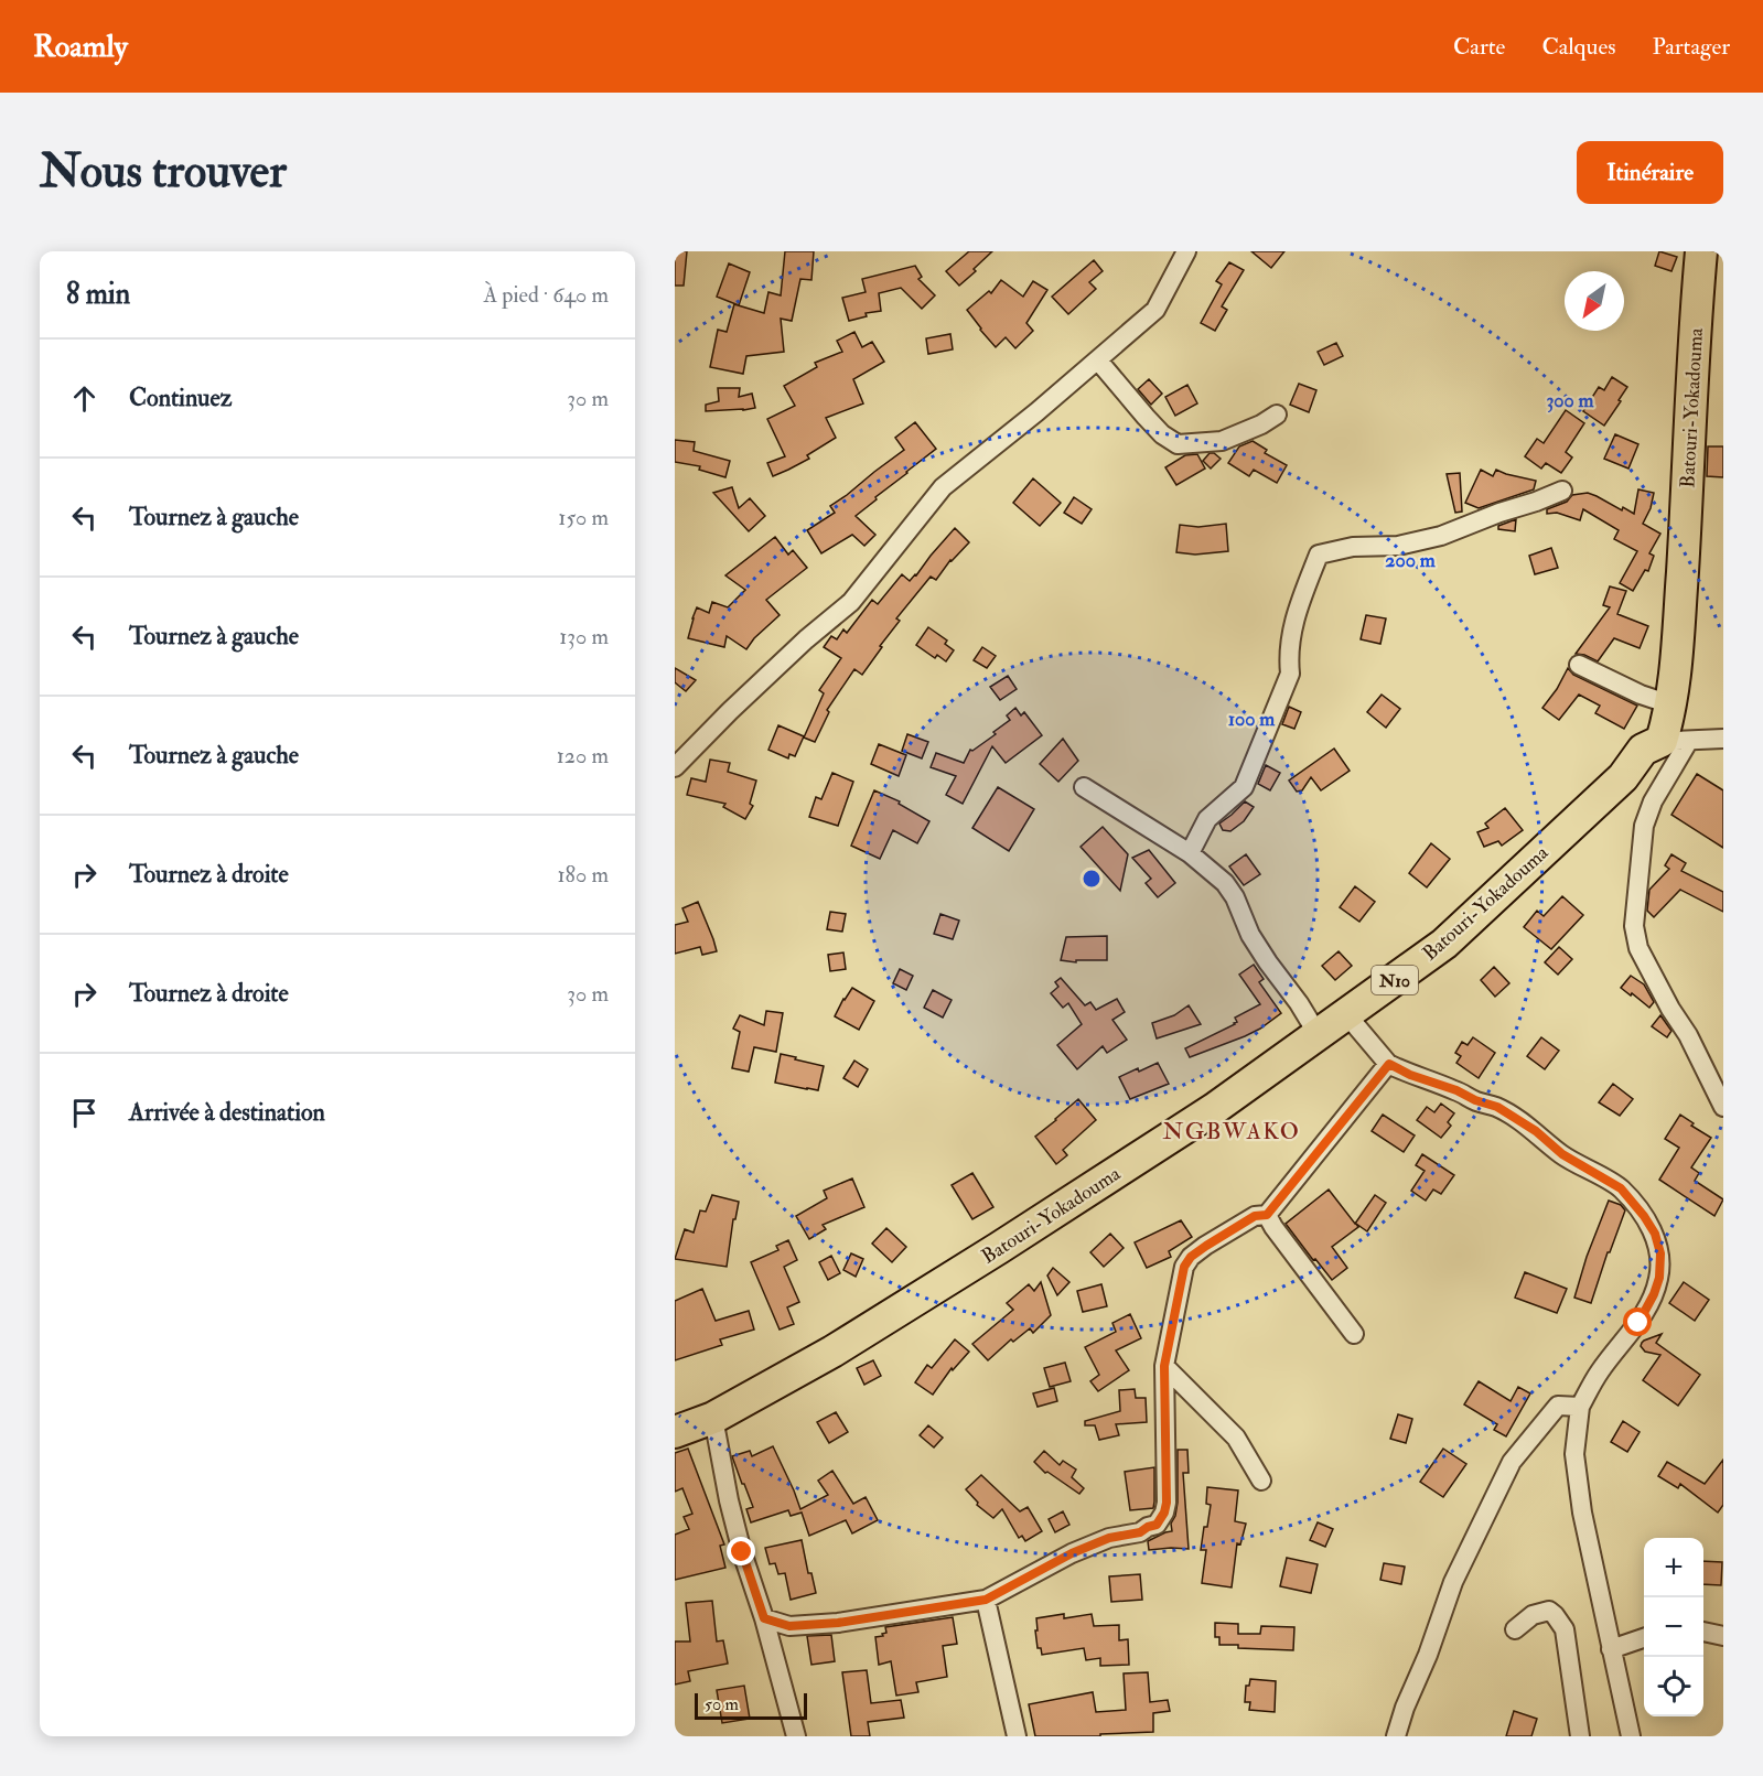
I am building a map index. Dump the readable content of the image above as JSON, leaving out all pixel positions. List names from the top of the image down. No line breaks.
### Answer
{"streets":{"highway":["Batouri-Yokadouma","N10"]},"districts":["NGBWAKO"],"scale_bar":"50 m","north":"bottom left","page":{"header":"Roamly","nav":["Carte","Calques","Partager"],"buttons":"Itinéraire","title":"Nous trouver","heading":["8 min","À pied · 640 m"],"list":[["Continuez","30 m"],["Tournez à gauche","150 m"],["Tournez à gauche","130 m"],["Tournez à gauche","120 m"],["Tournez à droite","180 m"],["Tournez à droite","30 m"],"Arrivée à destination"],"map_buttons":["+","−"],"scale":"50 m"},"rings":["300 m","200 m","100 m"]}
